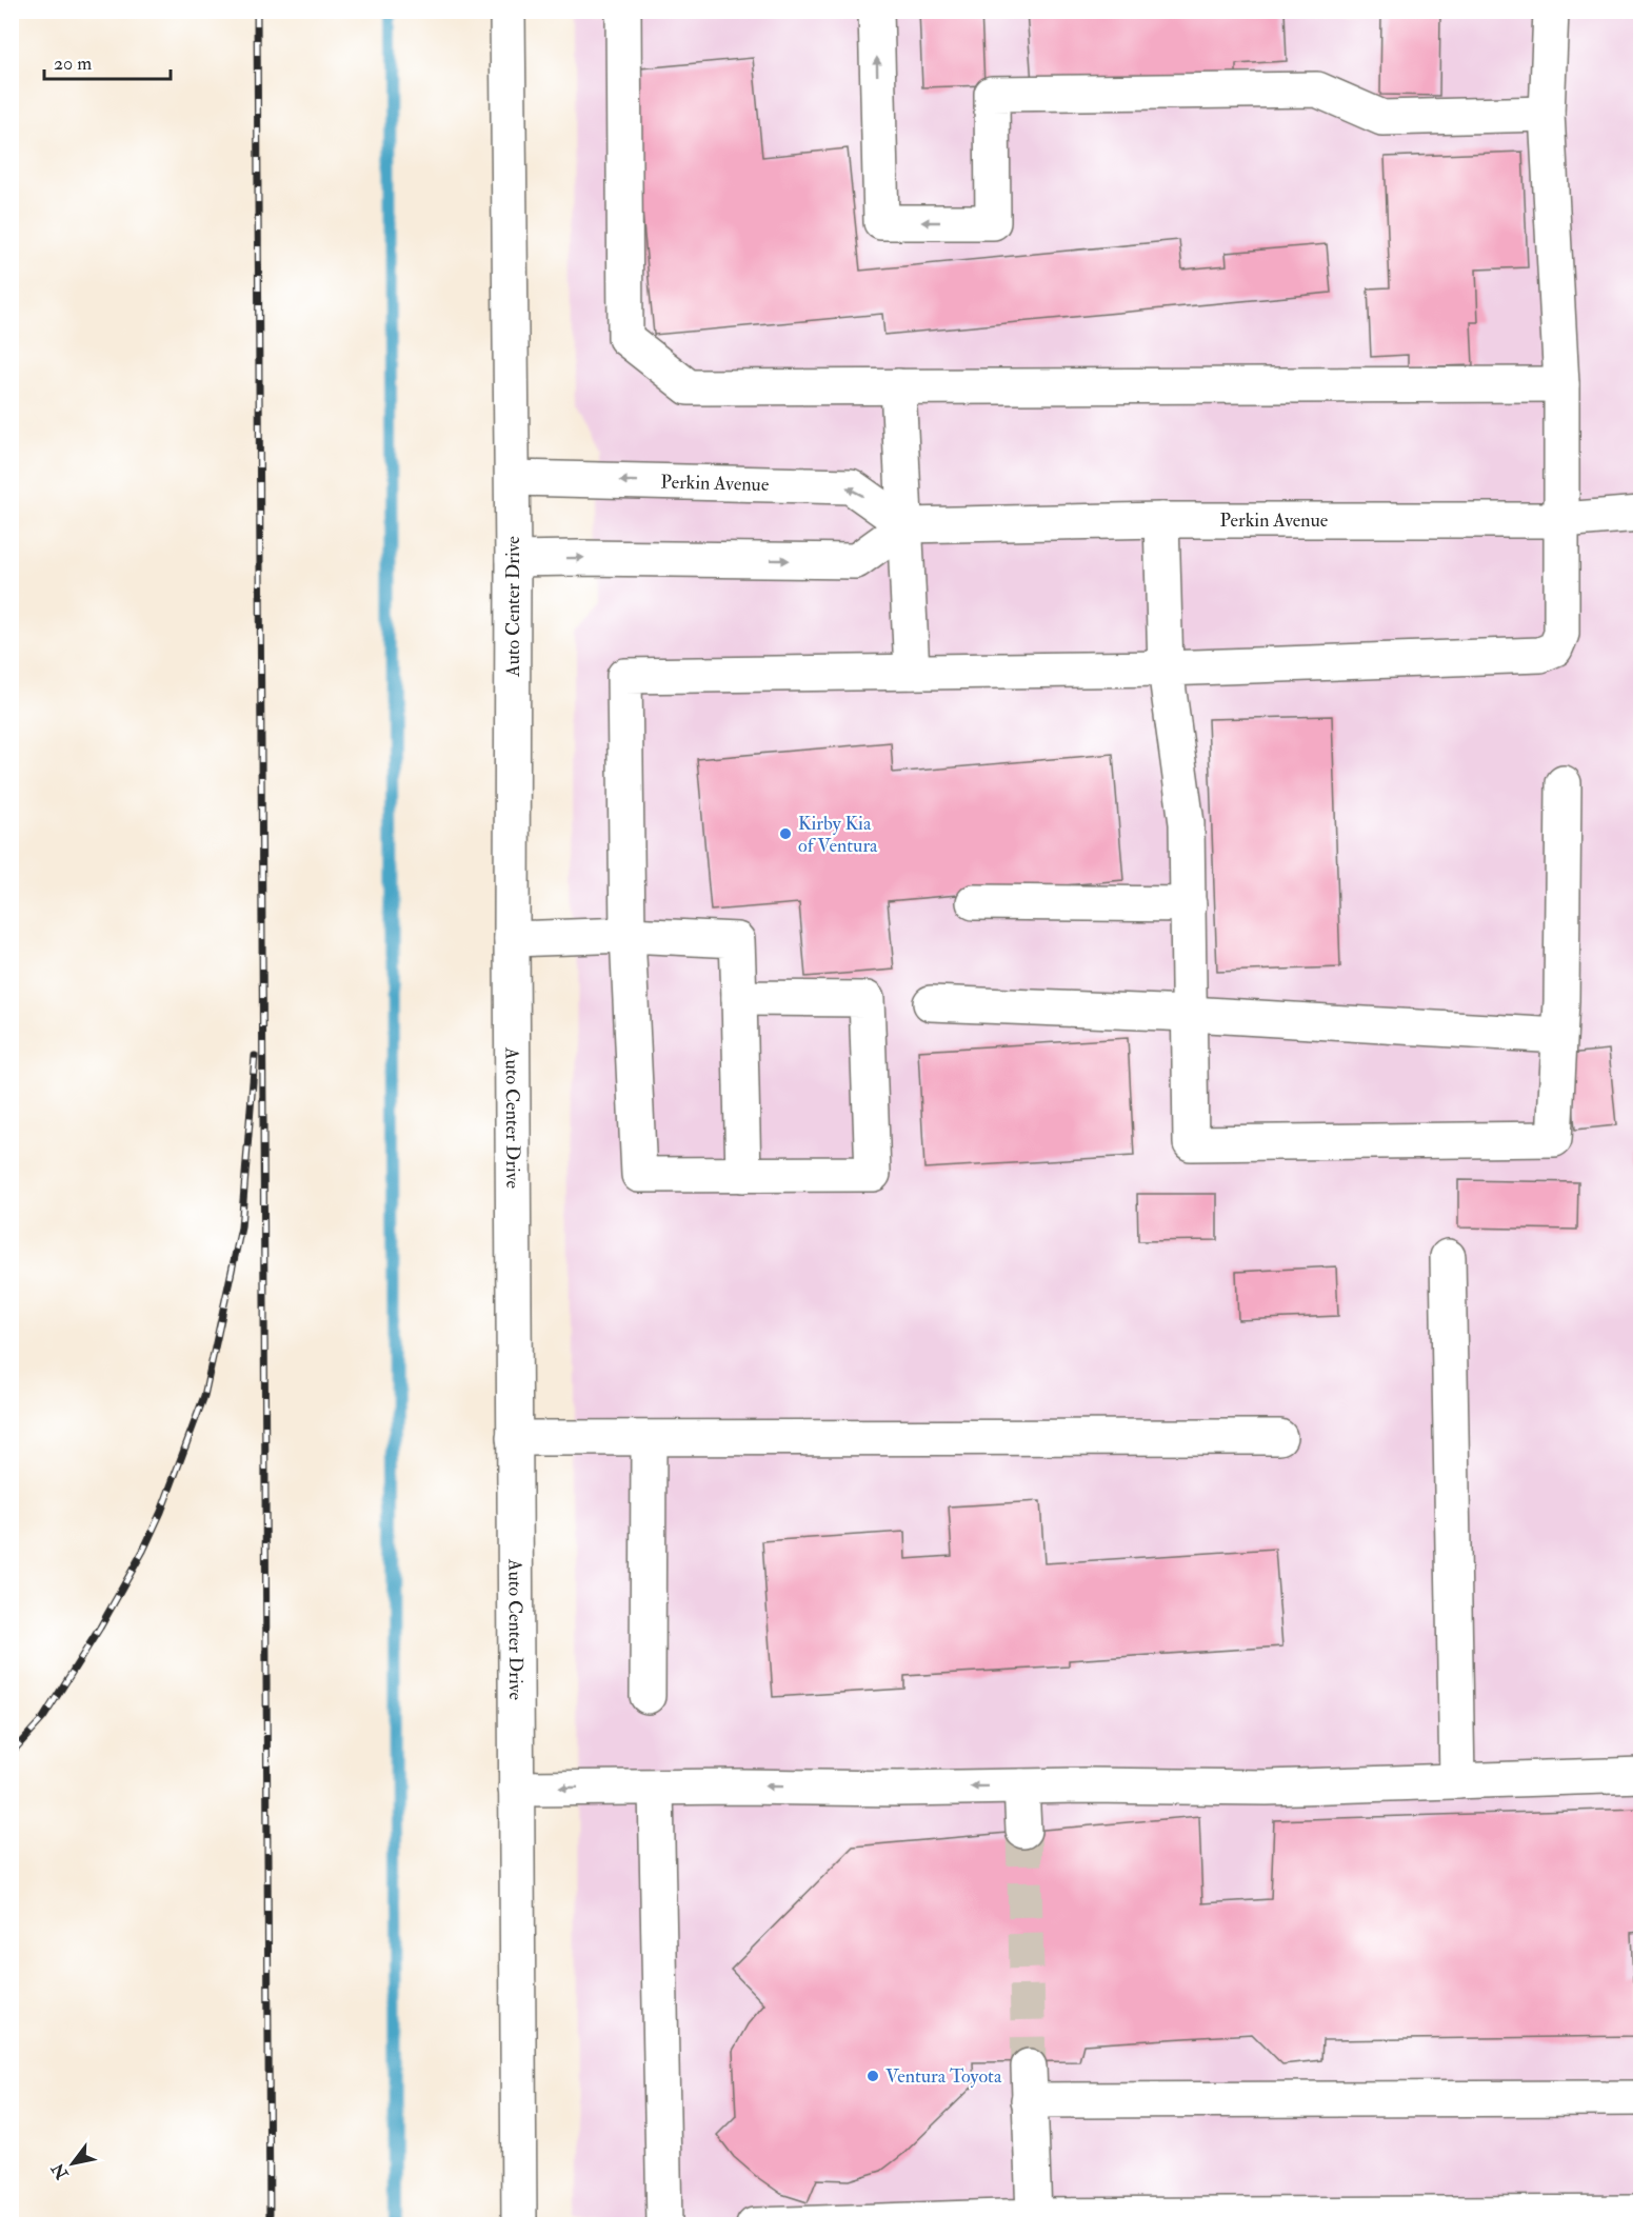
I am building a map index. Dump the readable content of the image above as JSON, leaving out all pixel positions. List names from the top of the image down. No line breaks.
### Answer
{"streets":{"street":["Perkin Avenue","Auto Center Drive"]},"crossings":[["Perkin Avenue","Auto Center Drive"]],"places":["Kirby Kia of Ventura","Ventura Toyota"],"scale_bar":"20 m","north":"bottom left"}
